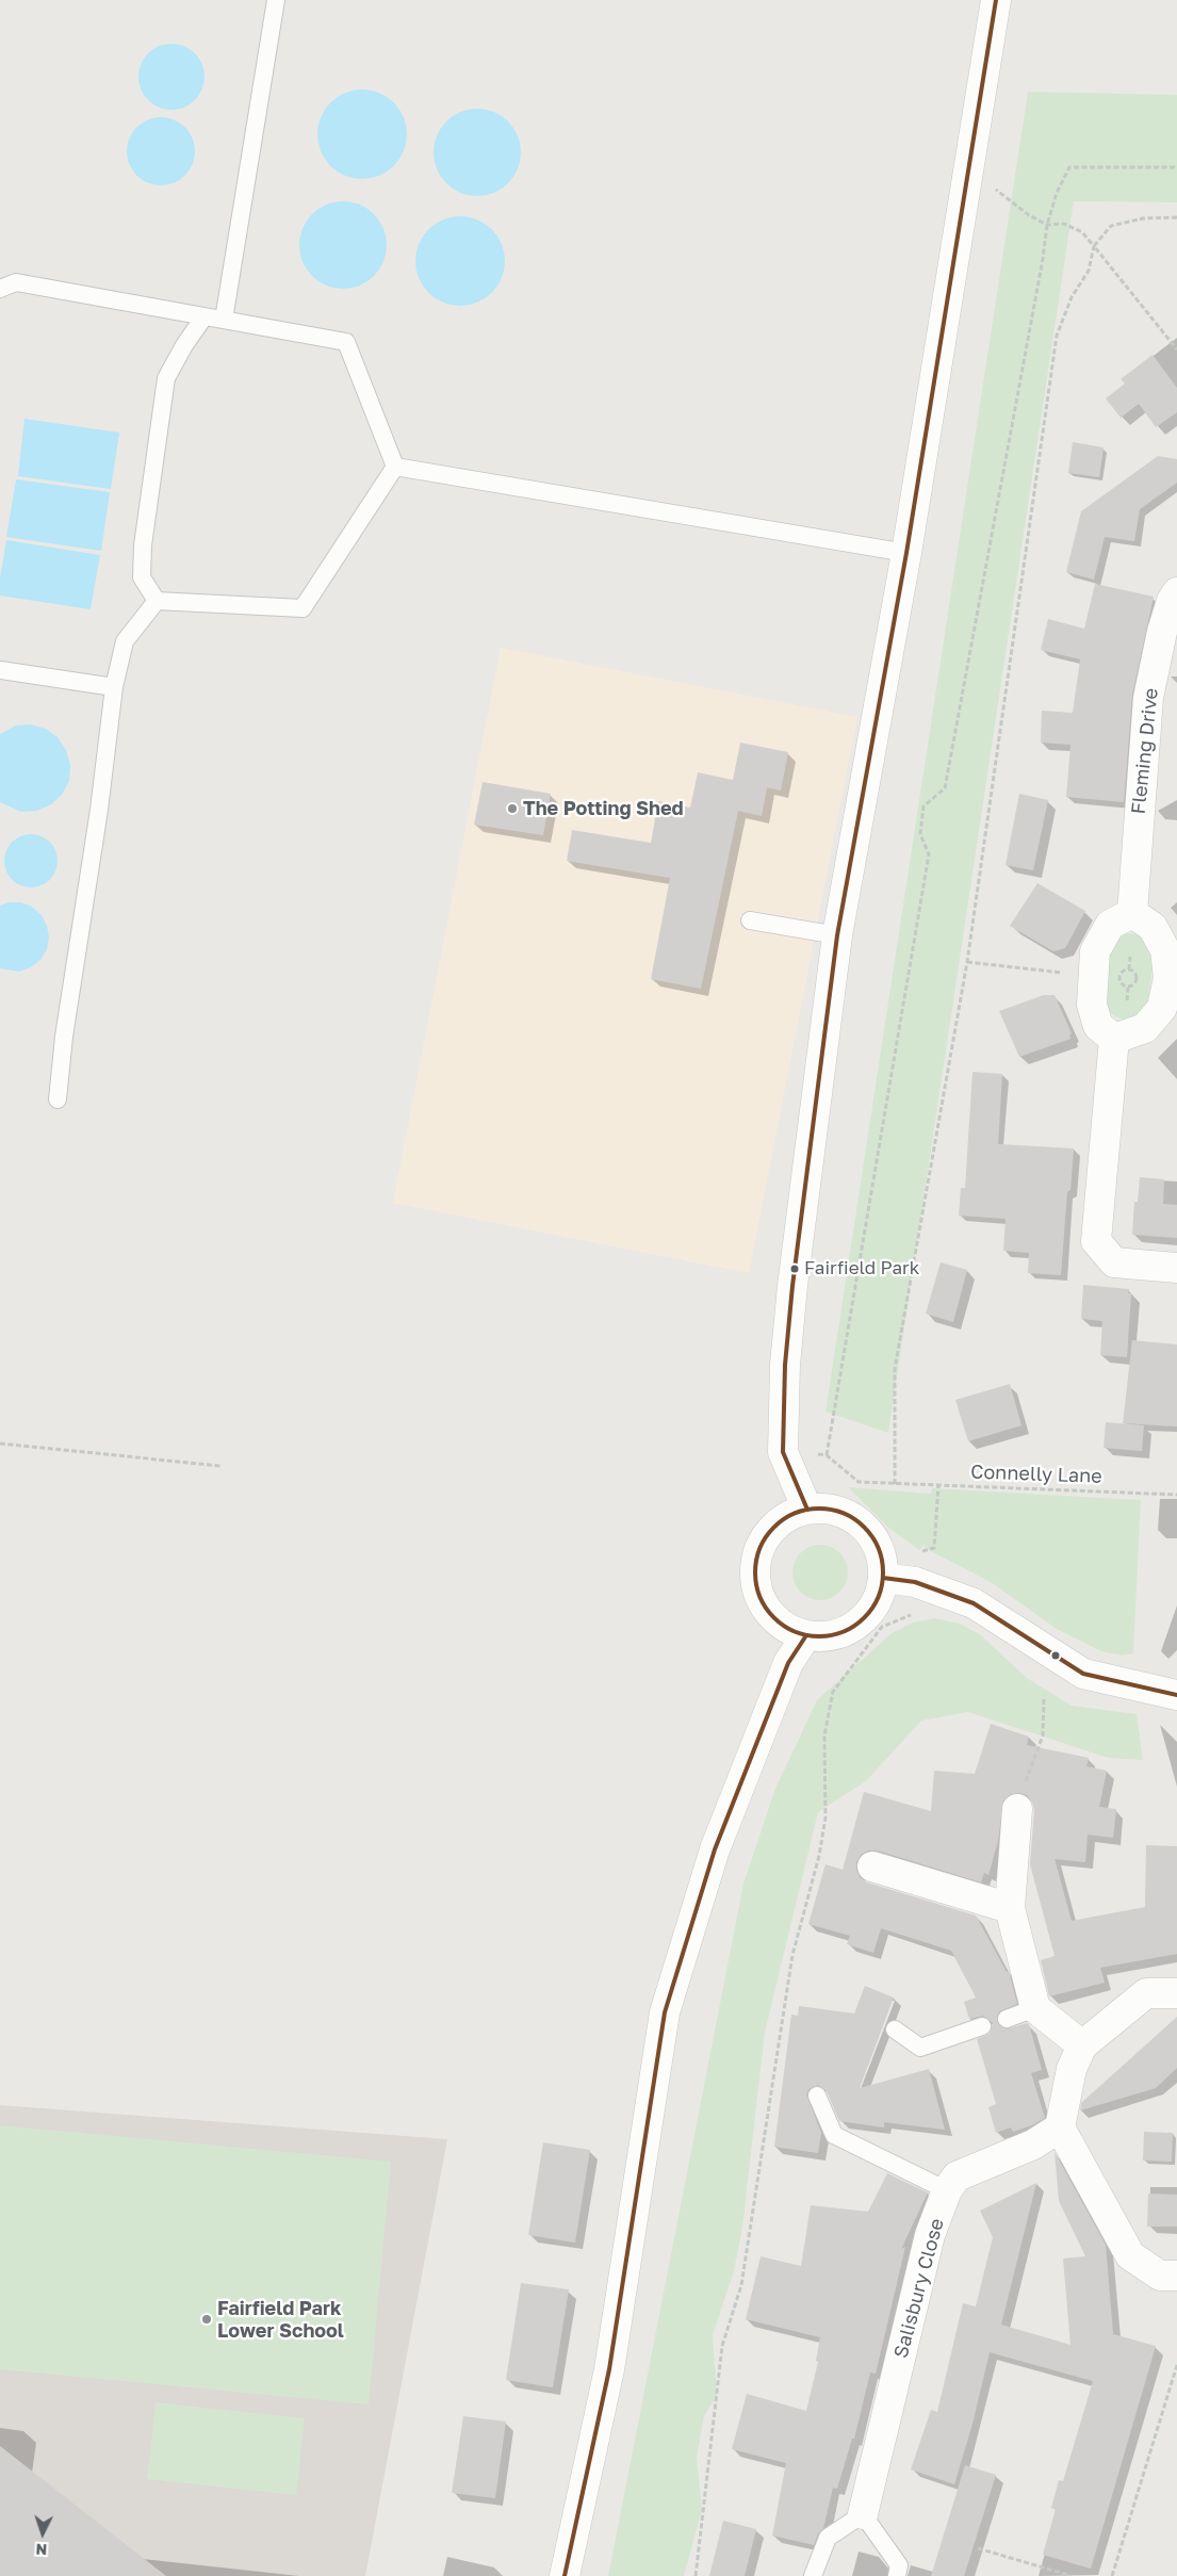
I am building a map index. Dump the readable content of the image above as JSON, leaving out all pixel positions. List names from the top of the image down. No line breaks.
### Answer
{"streets":{"street":["Fleming Drive","Salisbury Close"],"path":["Connelly Lane"]},"places":["The Potting Shed","Fairfield Park","Fairfield Park Lower School"],"north":"bottom"}
